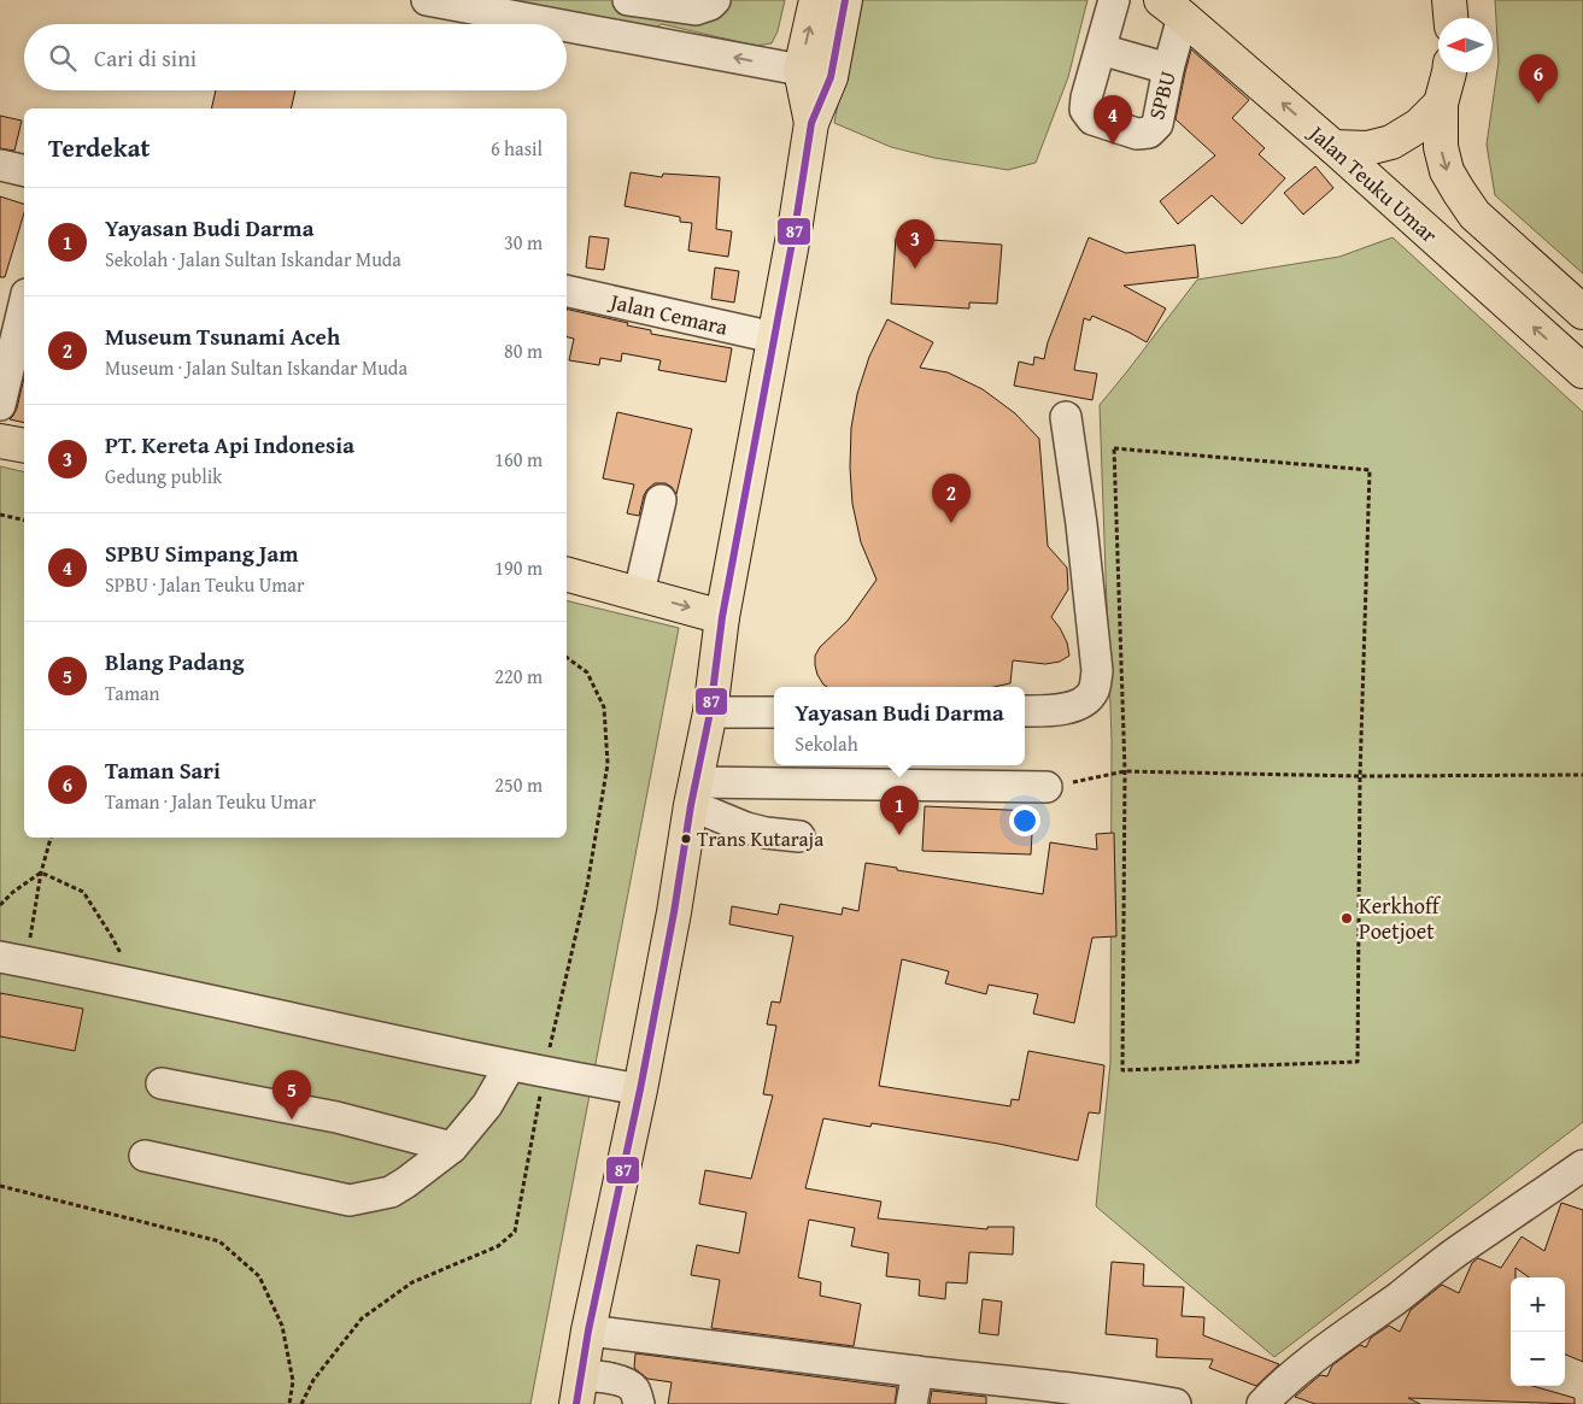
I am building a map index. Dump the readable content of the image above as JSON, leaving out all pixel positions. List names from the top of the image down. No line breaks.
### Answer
{"streets":{"highway":["Jalan Teuku Umar"],"street":["SPBU","Jalan Cemara"]},"crossings":[["SPBU","Jalan Teuku Umar"]],"places":["Trans Kutaraja","Kerkhoff Poetjoet"],"lines":["transit line 87"],"north":"left","page":{"search":"Cari di sini","pins":["6","4","3","2","1","5"],"heading":["Terdekat","6 hasil"],"list":[{"mark":"1","name":"Yayasan Budi Darma","note":"Sekolah · Jalan Sultan Iskandar Muda","value":"30 m"},{"mark":"2","name":"Museum Tsunami Aceh","note":"Museum · Jalan Sultan Iskandar Muda","value":"80 m"},{"mark":"3","name":"PT. Kereta Api Indonesia","note":"Gedung publik","value":"160 m"},{"mark":"4","name":"SPBU Simpang Jam","note":"SPBU · Jalan Teuku Umar","value":"190 m"},{"mark":"5","name":"Blang Padang","note":"Taman","value":"220 m"},{"mark":"6","name":"Taman Sari","note":"Taman · Jalan Teuku Umar","value":"250 m"}],"popup":["Yayasan Budi Darma","Sekolah"],"map_buttons":["+","−"]}}
